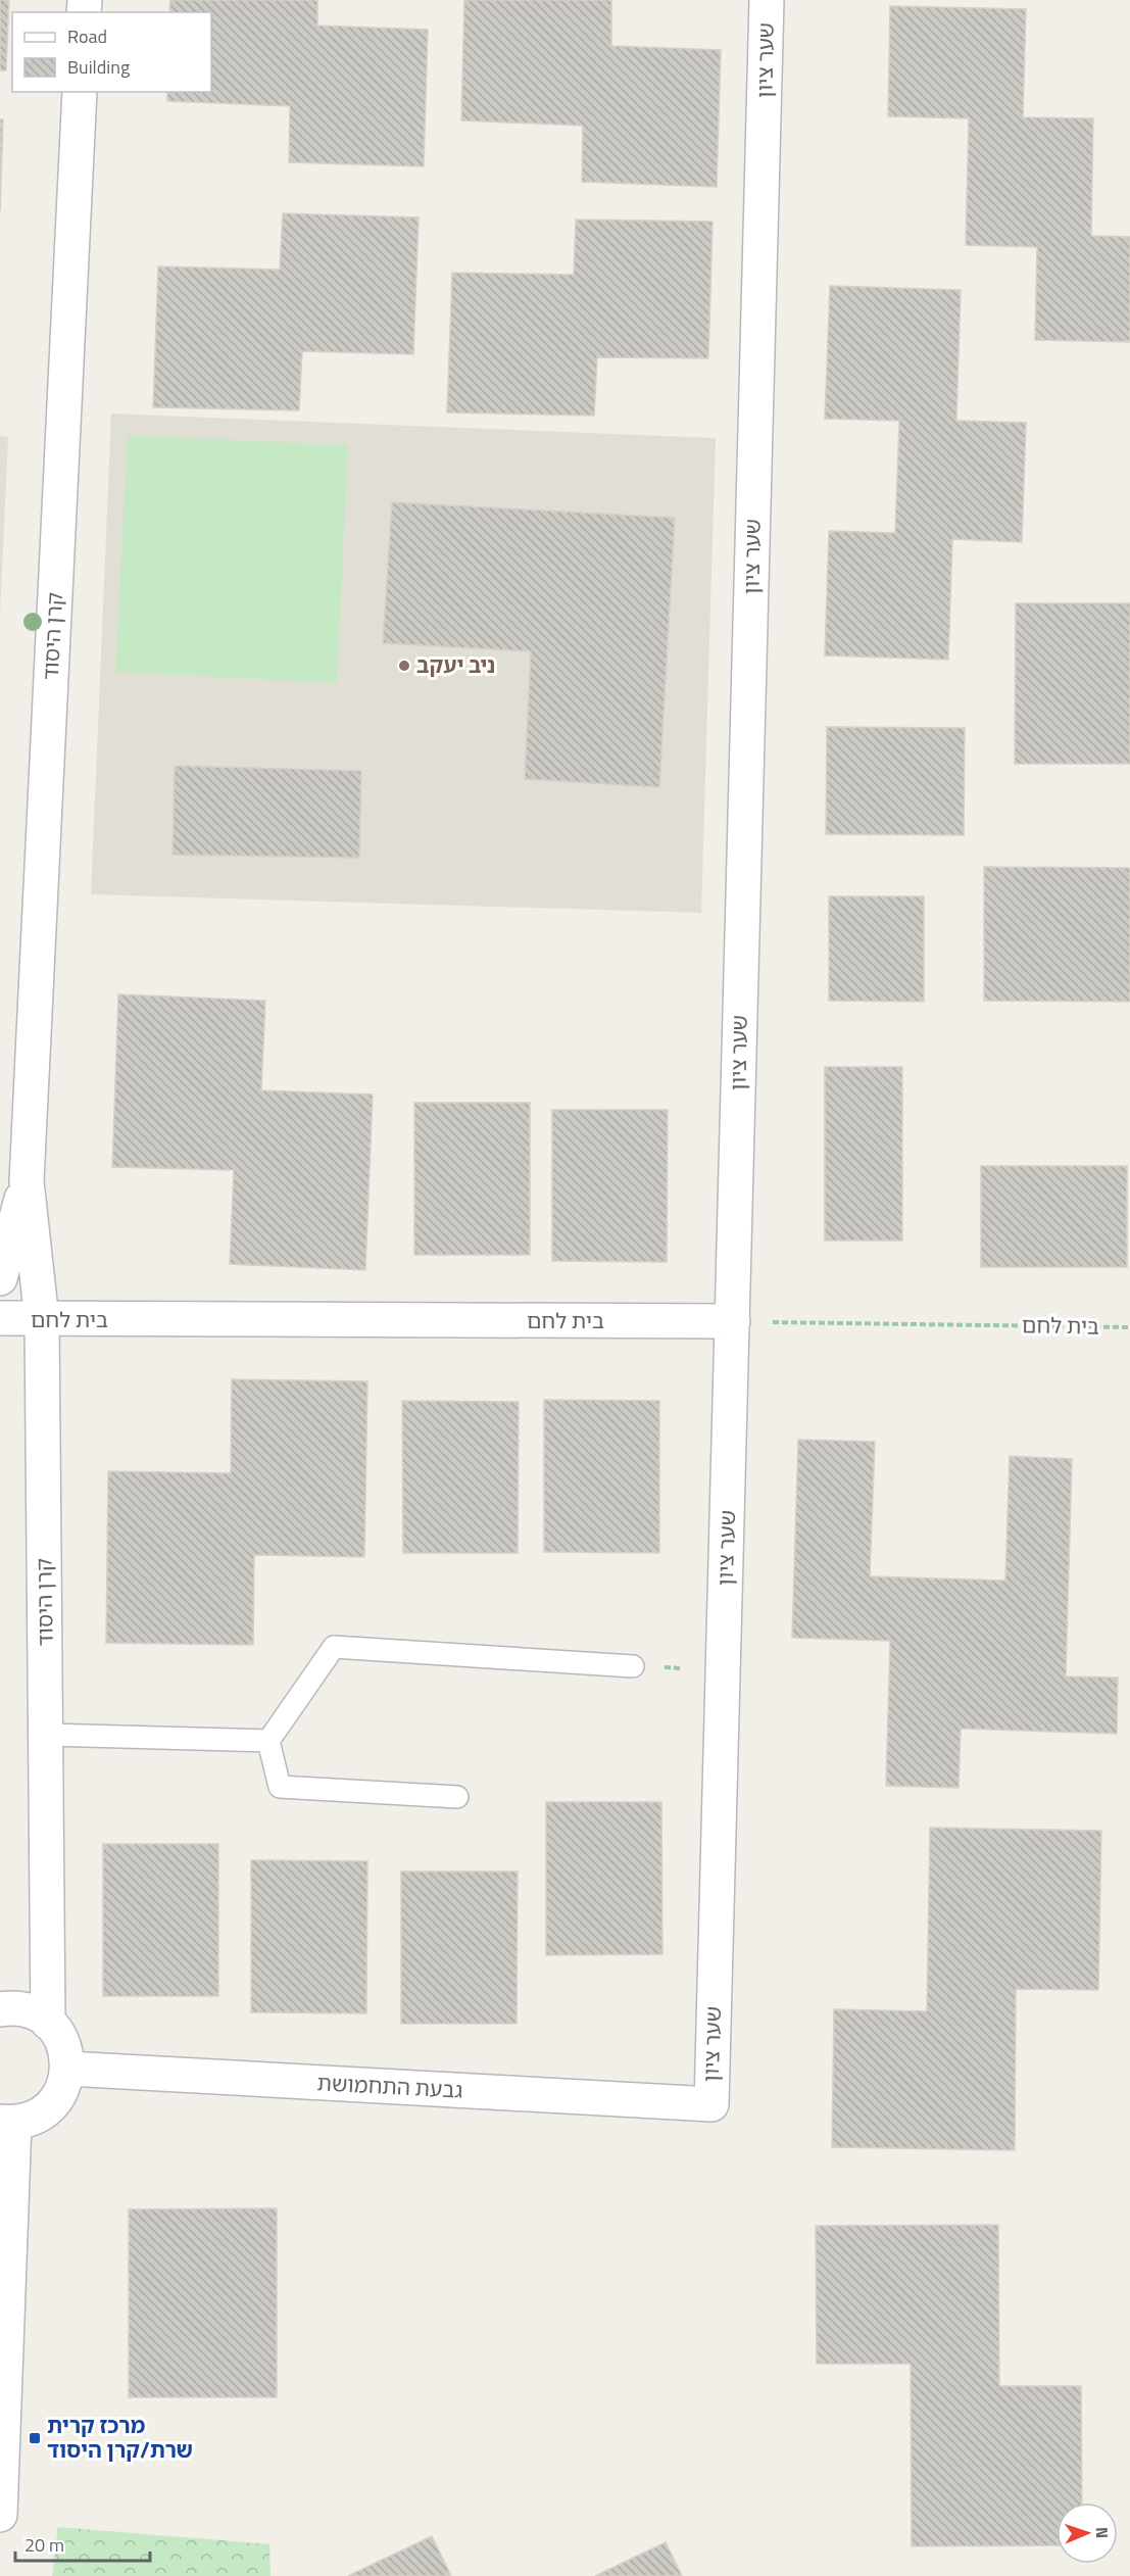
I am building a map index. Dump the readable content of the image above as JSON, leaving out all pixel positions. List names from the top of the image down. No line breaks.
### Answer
{"streets":{"street":["שער ציון","קרן היסוד","בית לחם","גבעת התחמושת"]},"crossings":[["שער ציון","בית לחם"],["שער ציון","גבעת התחמושת"],["קרן היסוד","בית לחם"]],"places":{"other":["ניב יעקב"],"transit":["מרכז קרית שרת/קרן היסוד"]},"legend":["Road","Building"],"scale_bar":"20 m","north":"right"}
